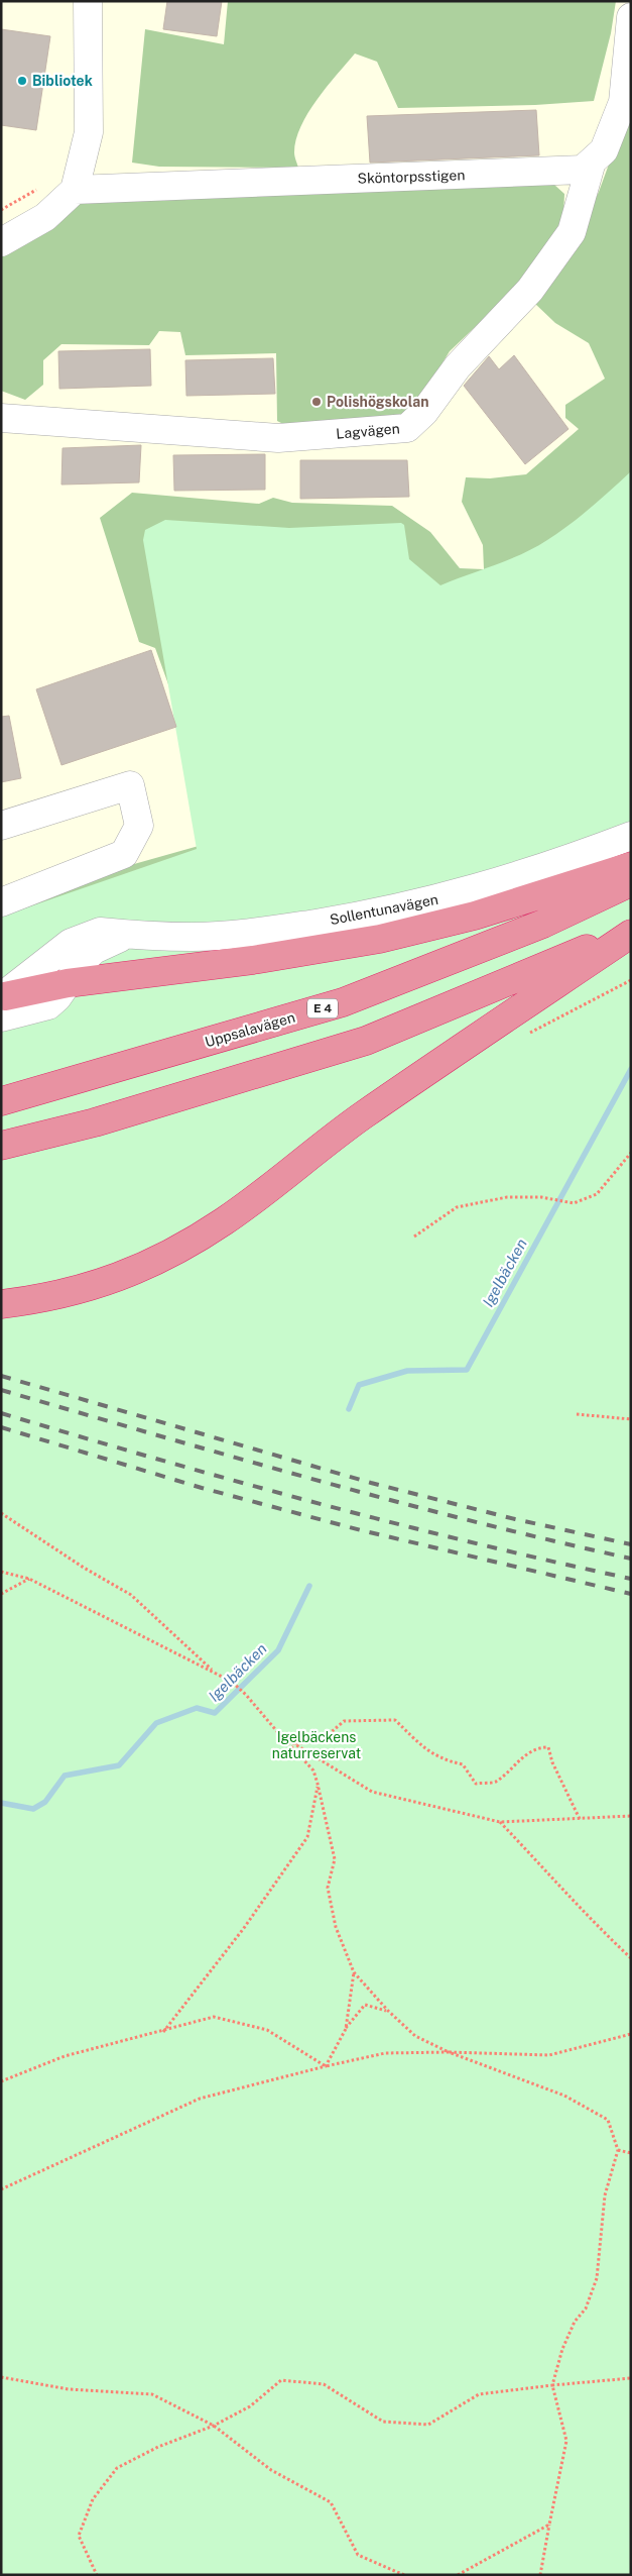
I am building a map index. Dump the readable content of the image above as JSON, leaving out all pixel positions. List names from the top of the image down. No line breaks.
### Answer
{"streets":{"highway":["E 4","Uppsalavägen"],"street":["Sköntorpsstigen","Lagvägen","Sollentunavägen"]},"crossings":[["Sköntorpsstigen","Lagvägen"]],"water":["Igelbäcken"],"parks":["Igelbäckens naturreservat"],"places":["Bibliotek","Polishögskolan"]}
